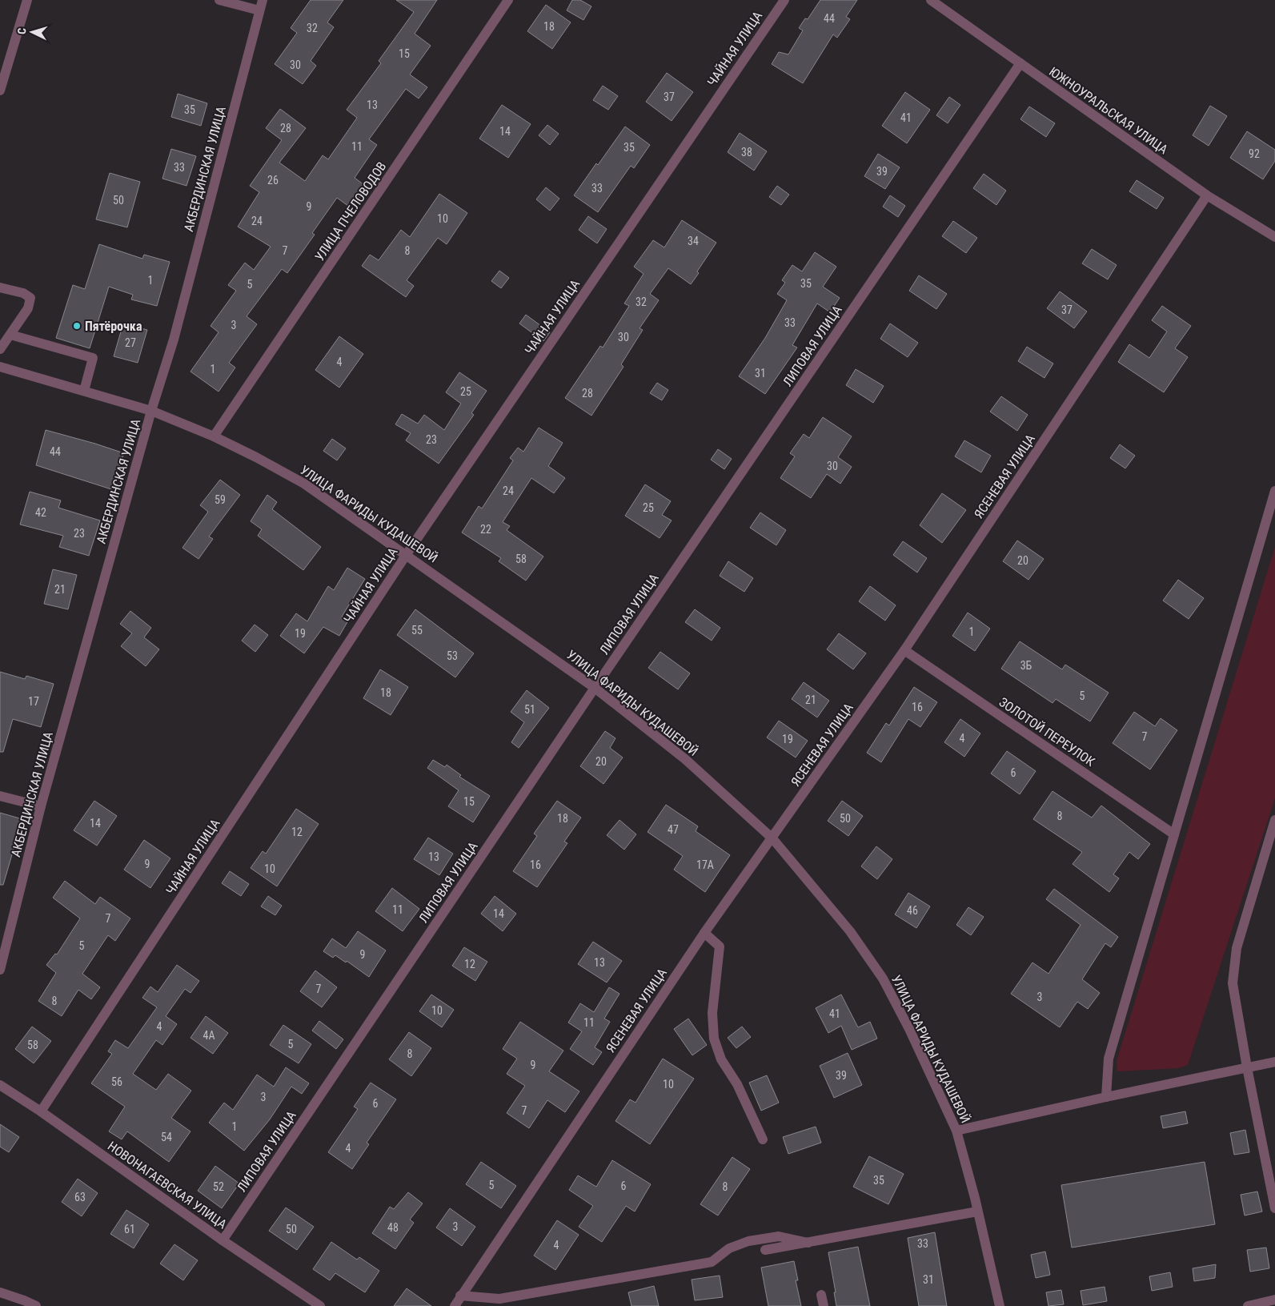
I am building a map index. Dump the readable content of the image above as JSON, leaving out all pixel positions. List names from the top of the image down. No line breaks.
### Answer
{"streets":{"street":["ЧАЙНАЯ УЛИЦА","ЮЖНОУРАЛЬСКАЯ УЛИЦА","АКБЕРДИНСКАЯ УЛИЦА","УЛИЦА ПЧЕЛОВОДОВ","ЛИПОВАЯ УЛИЦА","ЯСЕНЕВАЯ УЛИЦА","УЛИЦА ФАРИДЫ КУДАШЕВОЙ","ЗОЛОТОЙ ПЕРЕУЛОК","НОВОНАГАЕВСКАЯ УЛИЦА"]},"crossings":[["ЧАЙНАЯ УЛИЦА","УЛИЦА ФАРИДЫ КУДАШЕВОЙ"],["ЧАЙНАЯ УЛИЦА","НОВОНАГАЕВСКАЯ УЛИЦА"],["ЮЖНОУРАЛЬСКАЯ УЛИЦА","ЛИПОВАЯ УЛИЦА"],["ЮЖНОУРАЛЬСКАЯ УЛИЦА","ЯСЕНЕВАЯ УЛИЦА"],["АКБЕРДИНСКАЯ УЛИЦА","УЛИЦА ФАРИДЫ КУДАШЕВОЙ"],["УЛИЦА ПЧЕЛОВОДОВ","УЛИЦА ФАРИДЫ КУДАШЕВОЙ"],["ЛИПОВАЯ УЛИЦА","УЛИЦА ФАРИДЫ КУДАШЕВОЙ"],["ЛИПОВАЯ УЛИЦА","НОВОНАГАЕВСКАЯ УЛИЦА"],["ЯСЕНЕВАЯ УЛИЦА","УЛИЦА ФАРИДЫ КУДАШЕВОЙ"],["ЯСЕНЕВАЯ УЛИЦА","ЗОЛОТОЙ ПЕРЕУЛОК"]],"places":["Пятёрочка"],"house_numbers":["44","18","32","15","30","37","13","35","41","28","14","11","35","38","92","33","39","26","33","50","9","10","24","34","7","8","1","35","5","32","37","33","3","30","27","4","1","31","25","28","23","44","30","24","59","25","42","22","23","58","20","21","55","1","19","53","3Б","18","5","21","17","16","51","7","4","19","20","6","15","8","18","50","14","47","12","13","9","16","17А","10","11","46","14","7","5","9","13","12","7","3","8","10","41","11","4","4А","5","58","8","9","39","56","10","3","6","7","1","54","4","35","5","6","52","8","63","3","48","61","50","33","4","31"],"north":"left"}
